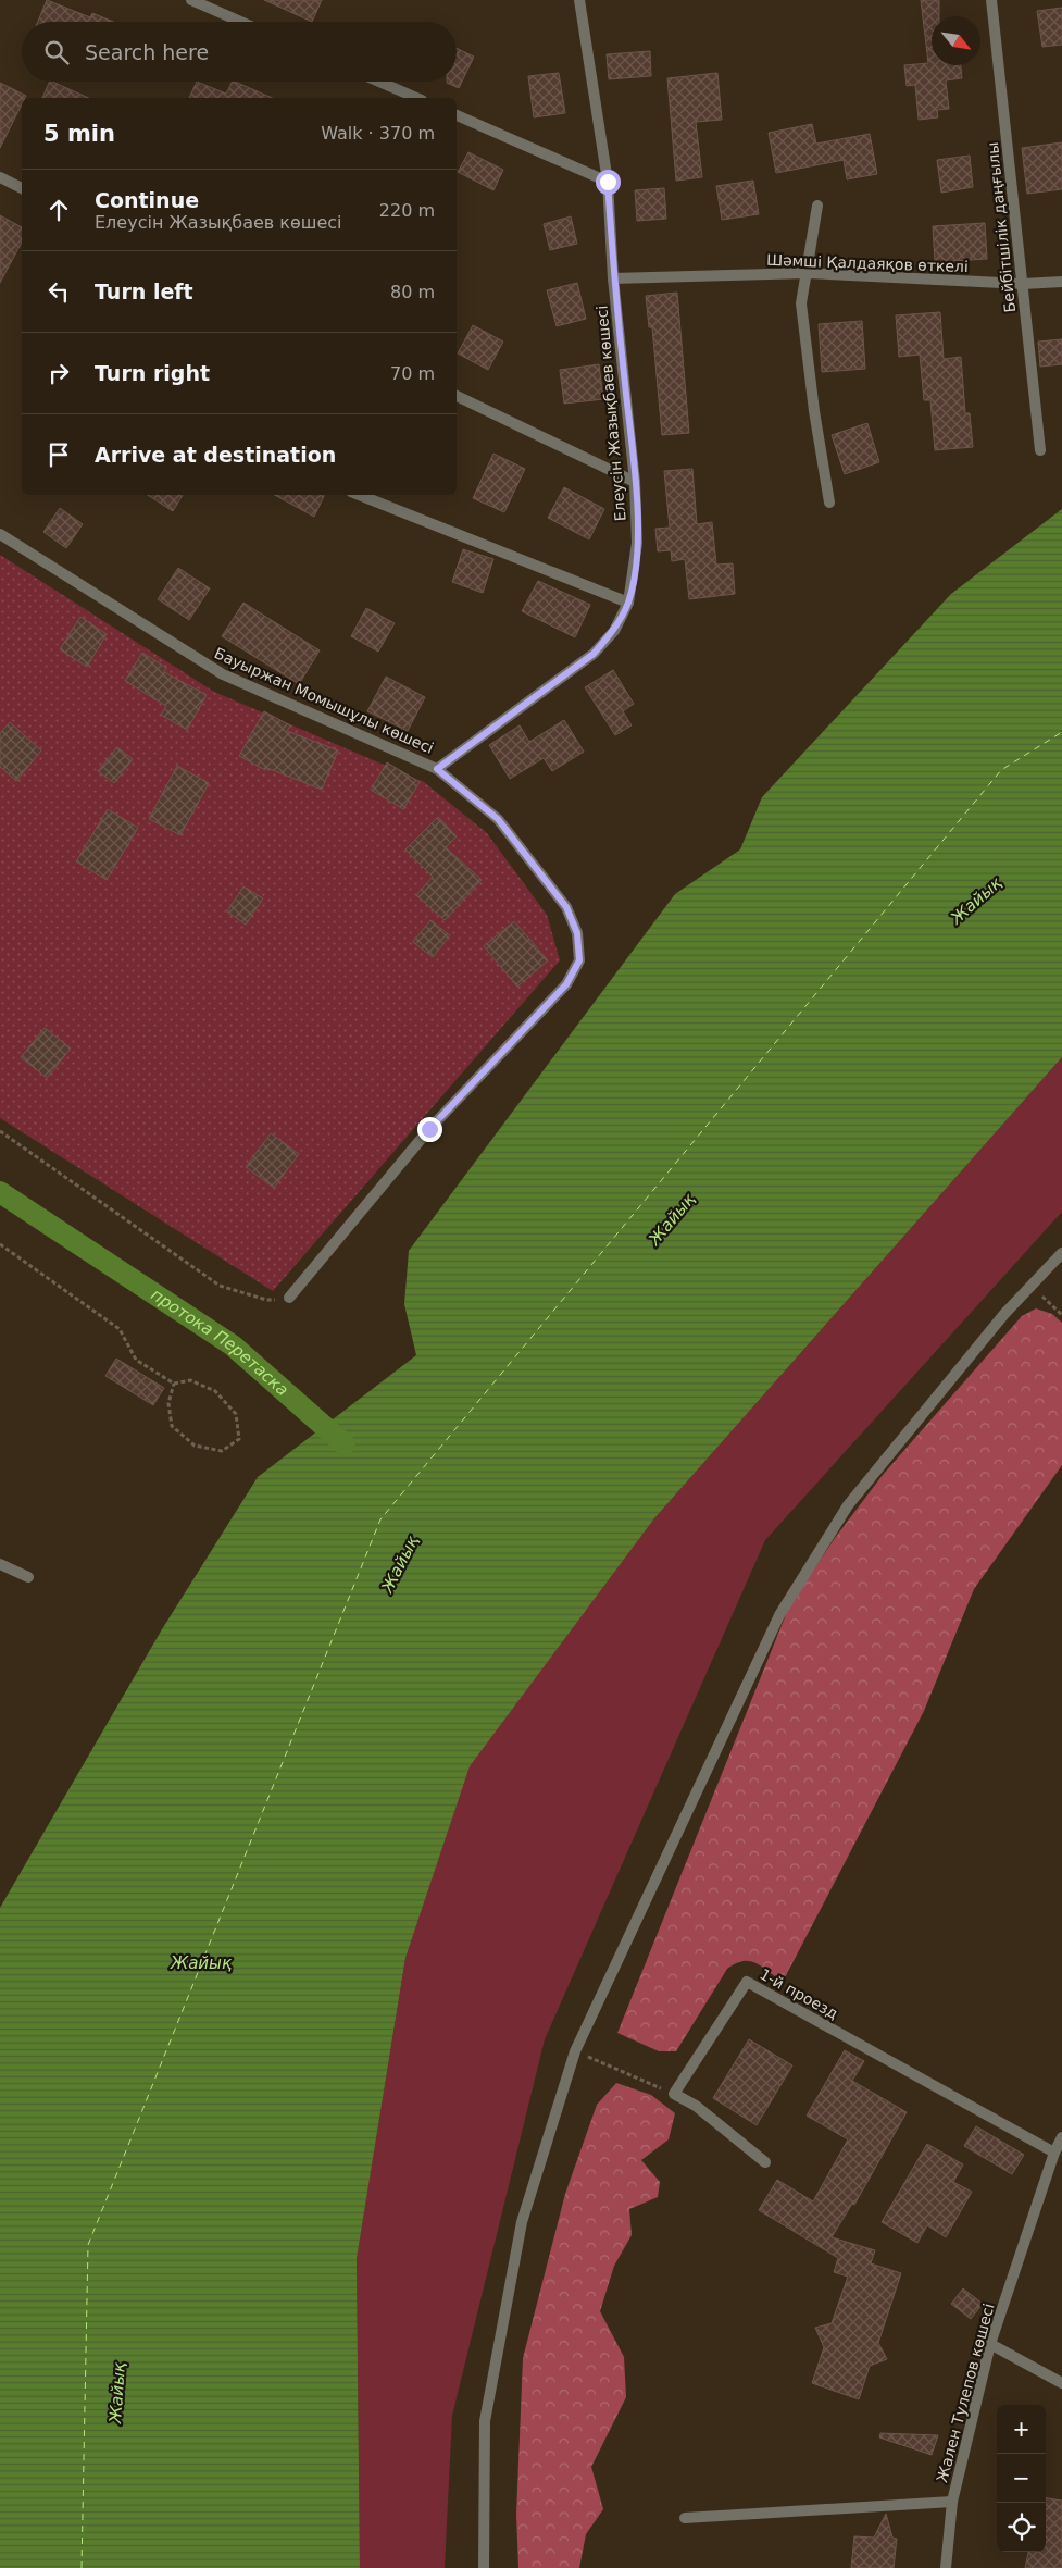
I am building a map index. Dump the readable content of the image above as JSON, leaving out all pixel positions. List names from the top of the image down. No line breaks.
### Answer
{"streets":{"street":["Бейбітшілік даңғылы","Шәмші Қалдаяқов өткелі","Елеусін Жазықбаев көшесі","Бауыржан Момышұлы көшесі","1-й проезд","Жален Тулепов көшесі"]},"crossings":[["Бейбітшілік даңғылы","Шәмші Қалдаяқов өткелі"],["Шәмші Қалдаяқов өткелі","Елеусін Жазықбаев көшесі"],["Елеусін Жазықбаев көшесі","Бауыржан Момышұлы көшесі"],["1-й проезд","Жален Тулепов көшесі"]],"water":["Жайық","протока Перетаска"],"north":"bottom right","page":{"search":"Search here","heading":["5 min","Walk · 370 m"],"list":[["Continue","Елеусін Жазықбаев көшесі","220 m"],["Turn left","80 m"],["Turn right","70 m"],"Arrive at destination"],"map_buttons":["+","−"]}}
